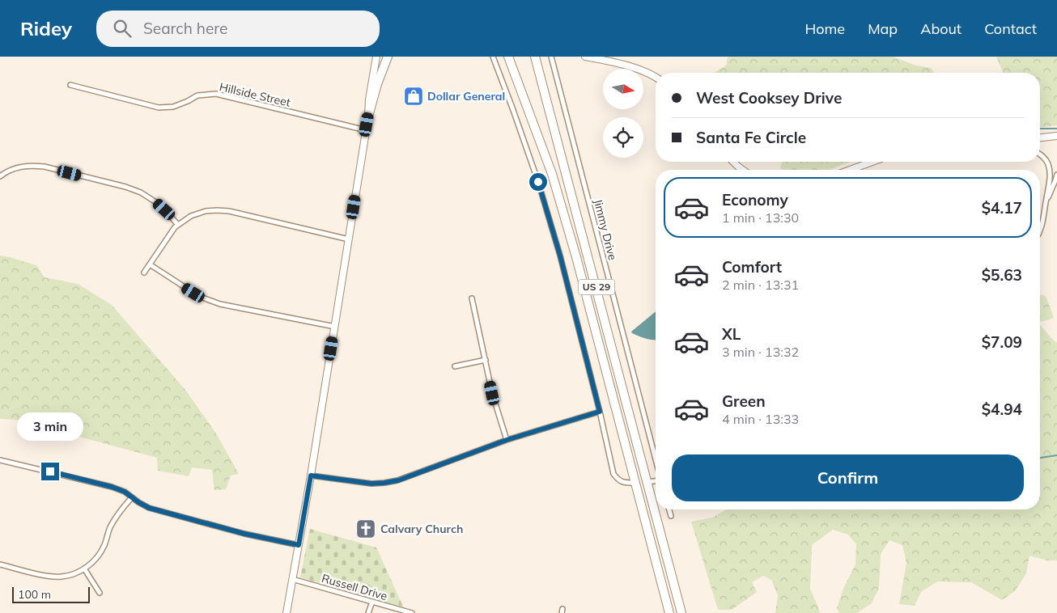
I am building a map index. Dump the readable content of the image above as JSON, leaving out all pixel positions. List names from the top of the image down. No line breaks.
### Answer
{"streets":{"highway":["US 29"],"street":["Hillside Street","Jimmy Drive","Russell Drive"]},"places":{"shop":["Dollar General"],"church":["Calvary Church"]},"scale_bar":"100 m","north":"right","page":{"header":"Ridey","search":"Search here","nav":["Home","Map","About","Contact"],"banner":["West Cooksey Drive","Santa Fe Circle"],"list":[{"name":"Economy","note":"1 min · 13:30","value":"$4.17"},{"name":"Comfort","note":"2 min · 13:31","value":"$5.63"},{"name":"XL","note":"3 min · 13:32","value":"$7.09"},{"name":"Green","note":"4 min · 13:33","value":"$4.94"}],"bubble":"3 min","buttons":"Confirm","scale":"100 m"}}
